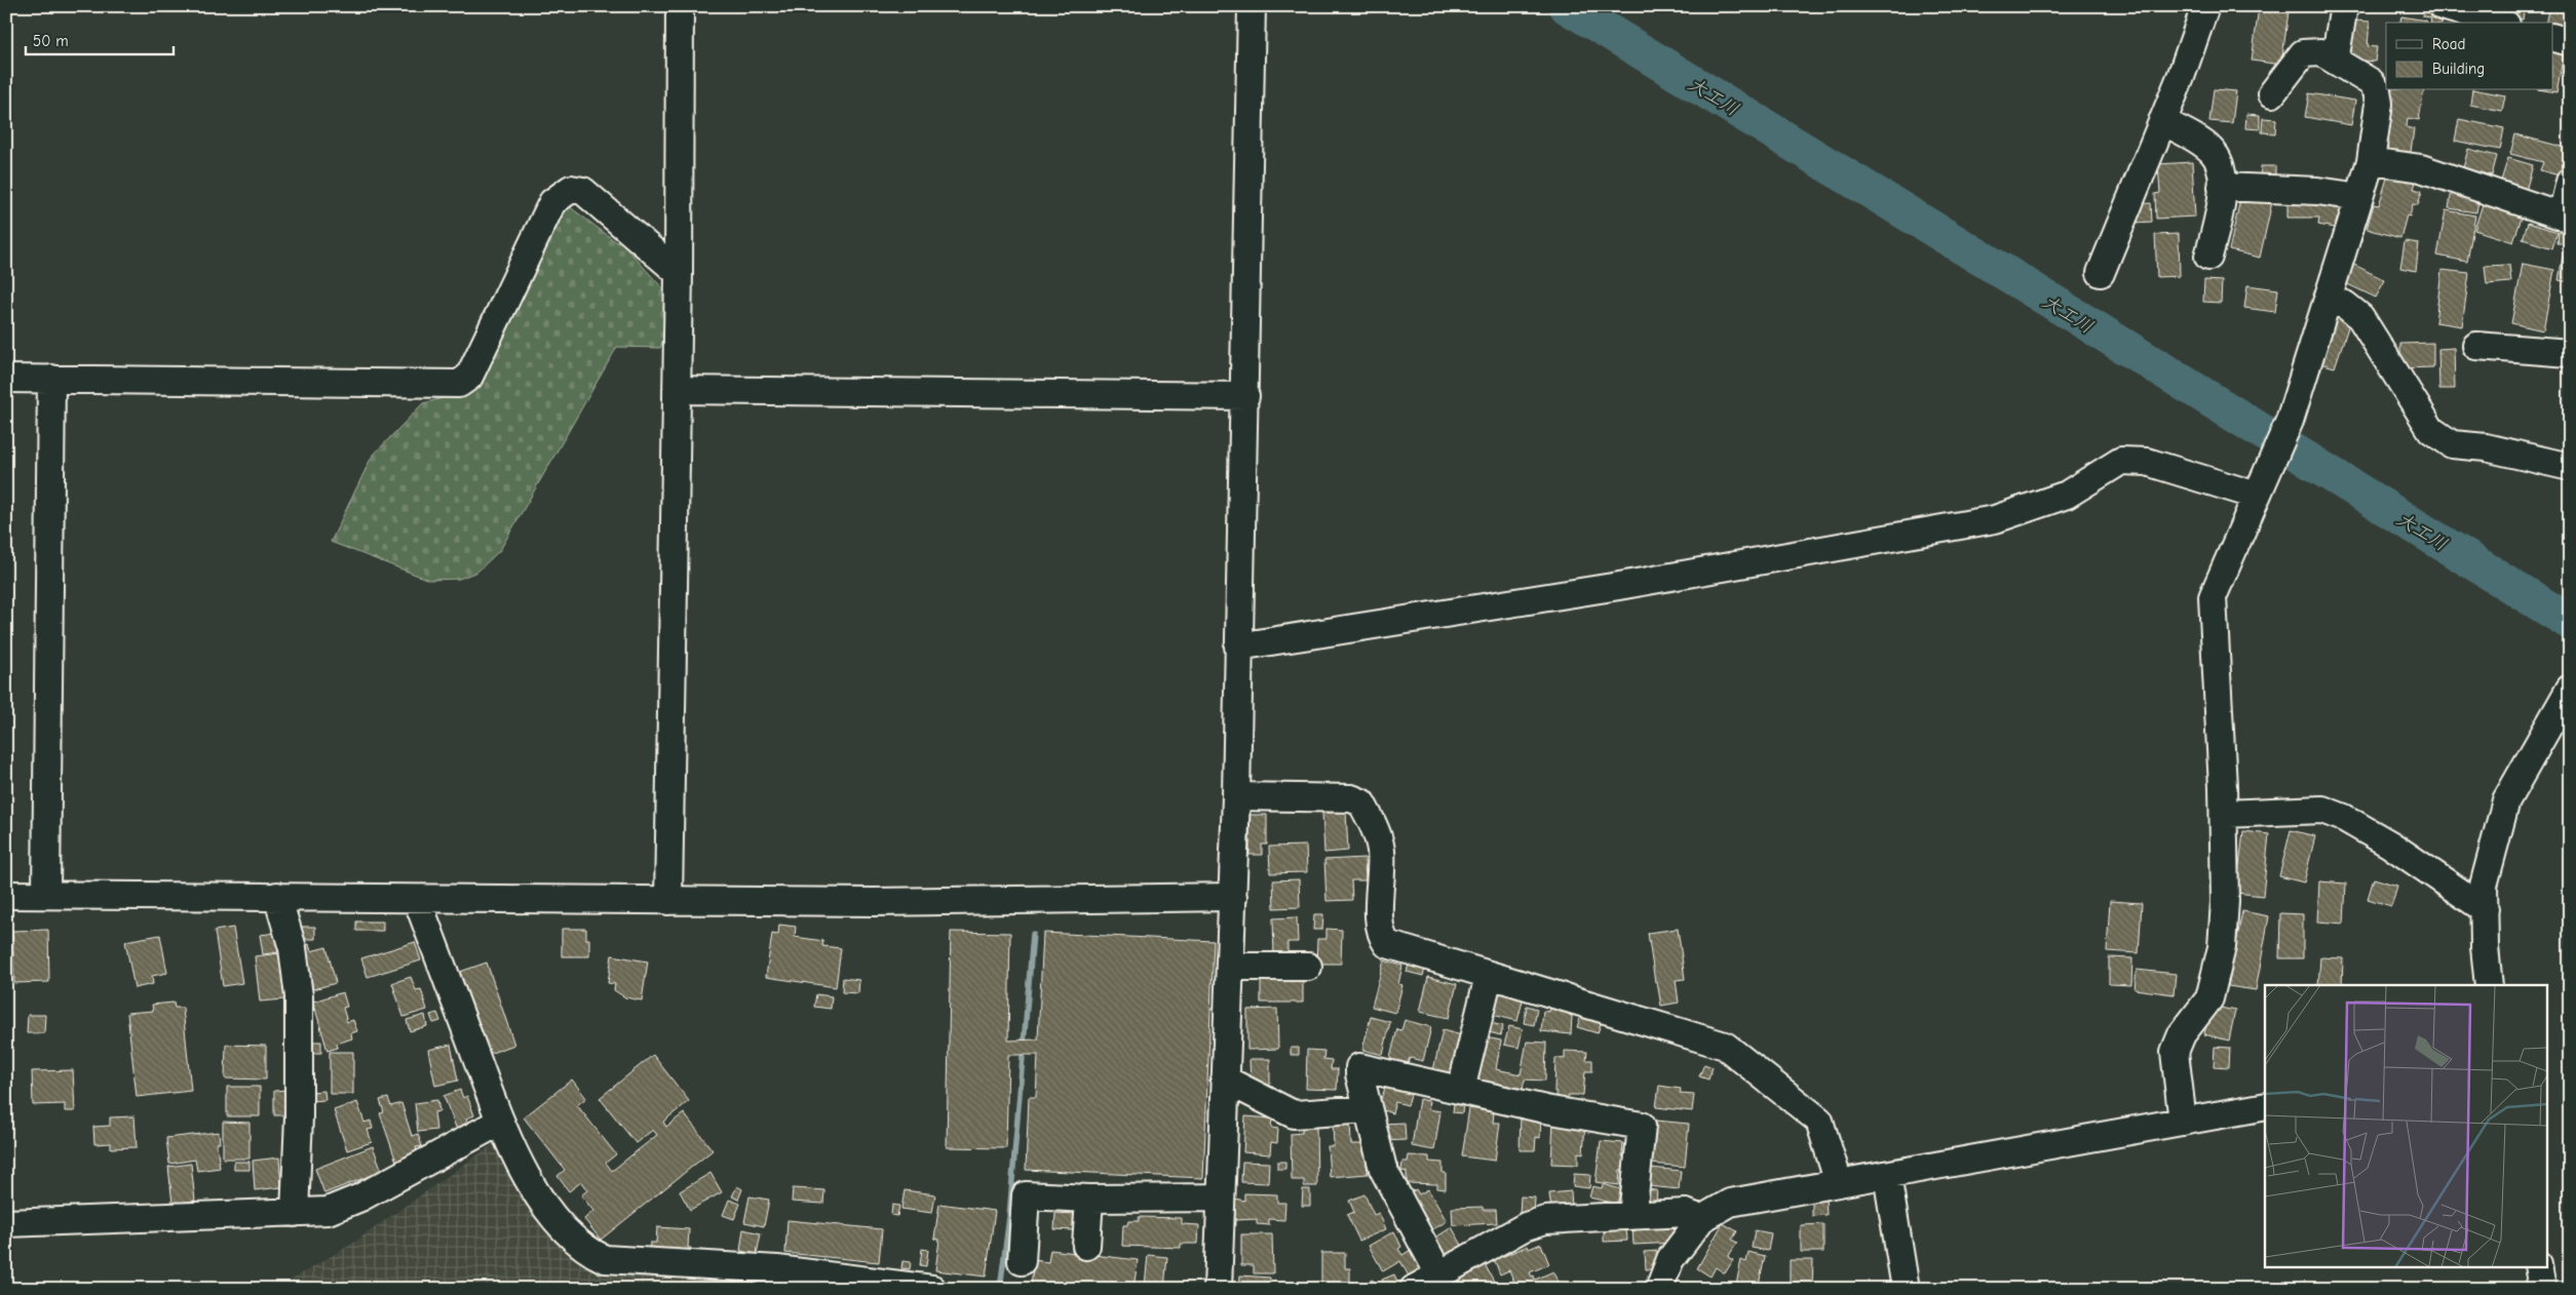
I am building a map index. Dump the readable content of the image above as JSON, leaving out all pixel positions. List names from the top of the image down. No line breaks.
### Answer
{"water":["大工川"],"legend":["Road","Building"],"scale_bar":"50 m"}
